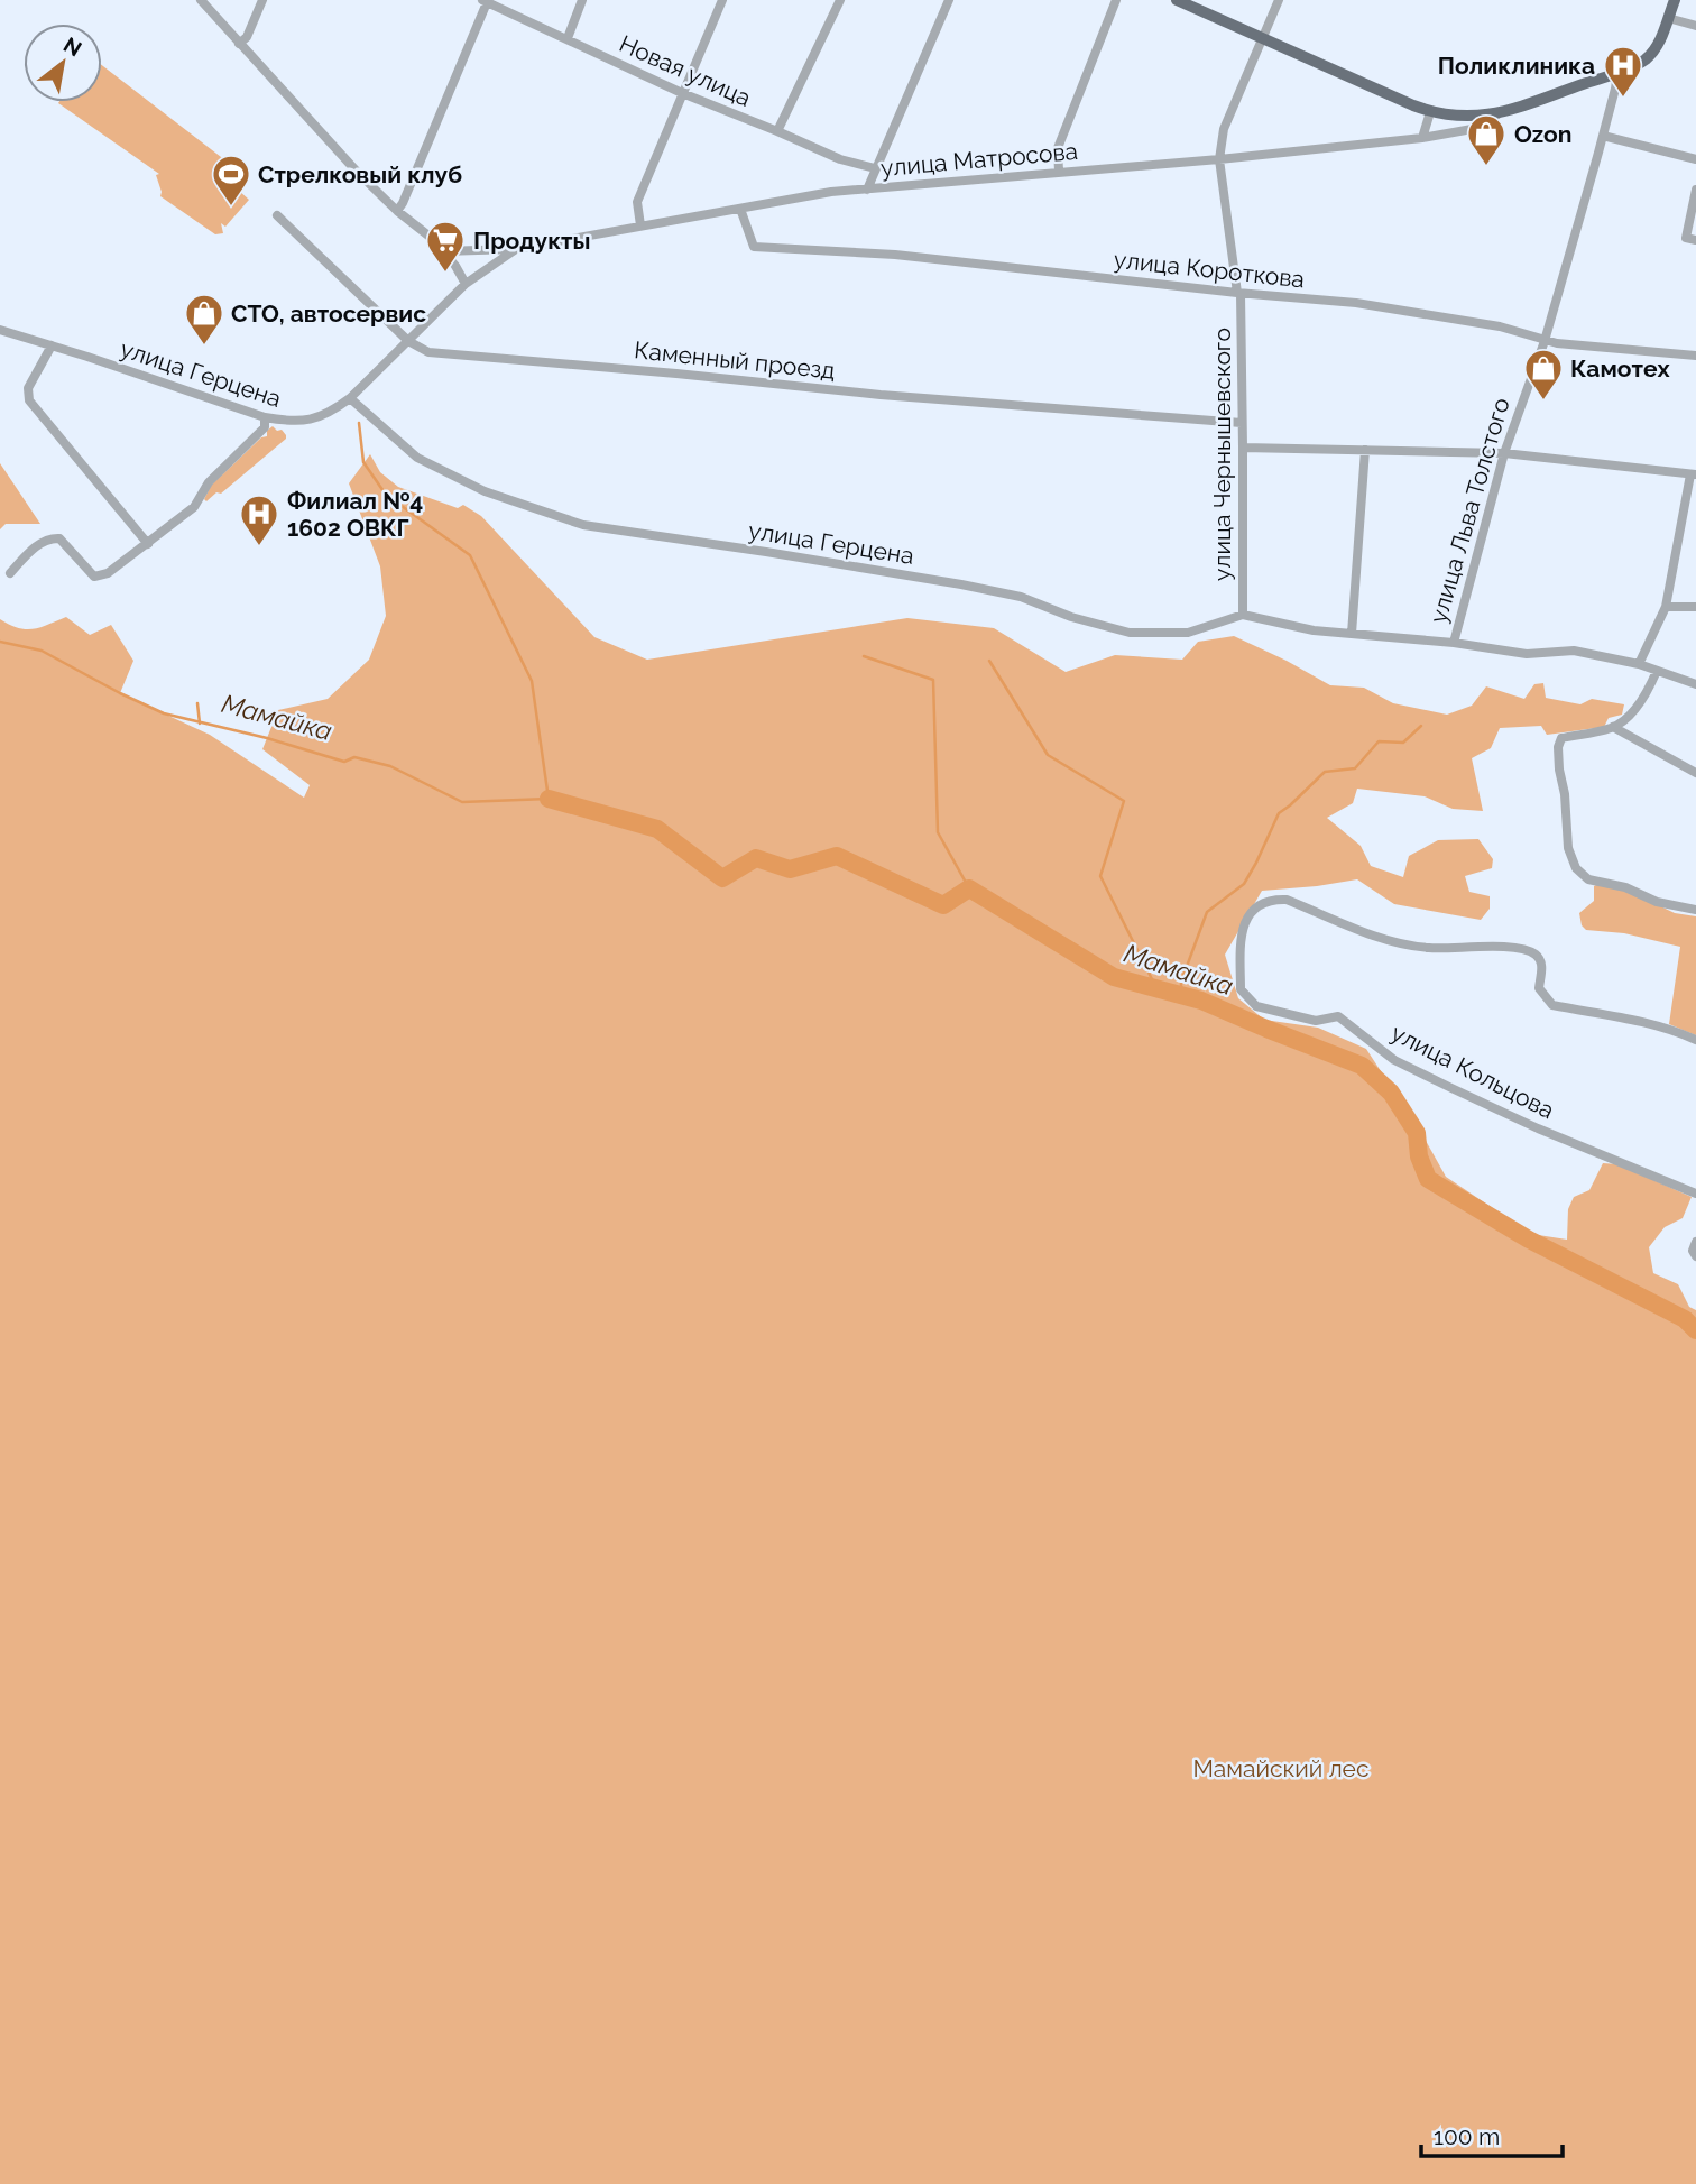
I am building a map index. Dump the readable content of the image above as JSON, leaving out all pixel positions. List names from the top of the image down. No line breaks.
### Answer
{"streets":{"street":["Новая улица","улица Матросова","улица Короткова","Каменный проезд","улица Герцена","улица Чернышевского","улица Льва Толстого","улица Кольцова"]},"crossings":[["улица Матросова","улица Короткова"],["улица Матросова","Каменный проезд"],["улица Матросова","улица Герцена"],["улица Матросова","улица Чернышевского"],["улица Короткова","улица Чернышевского"],["улица Короткова","улица Льва Толстого"],["Каменный проезд","улица Чернышевского"],["улица Герцена","улица Чернышевского"]],"water":["Мамайка"],"parks":["Мамайский лес"],"places":{"hospital":["Поликлиника","Филиал №4 1602 ОВКГ"],"shop":["Ozon","СТО, автосервис","Камотех"],"sports":["Стрелковый клуб"],"supermarket":["Продукты"]},"scale_bar":"100 m","north":"top right"}
